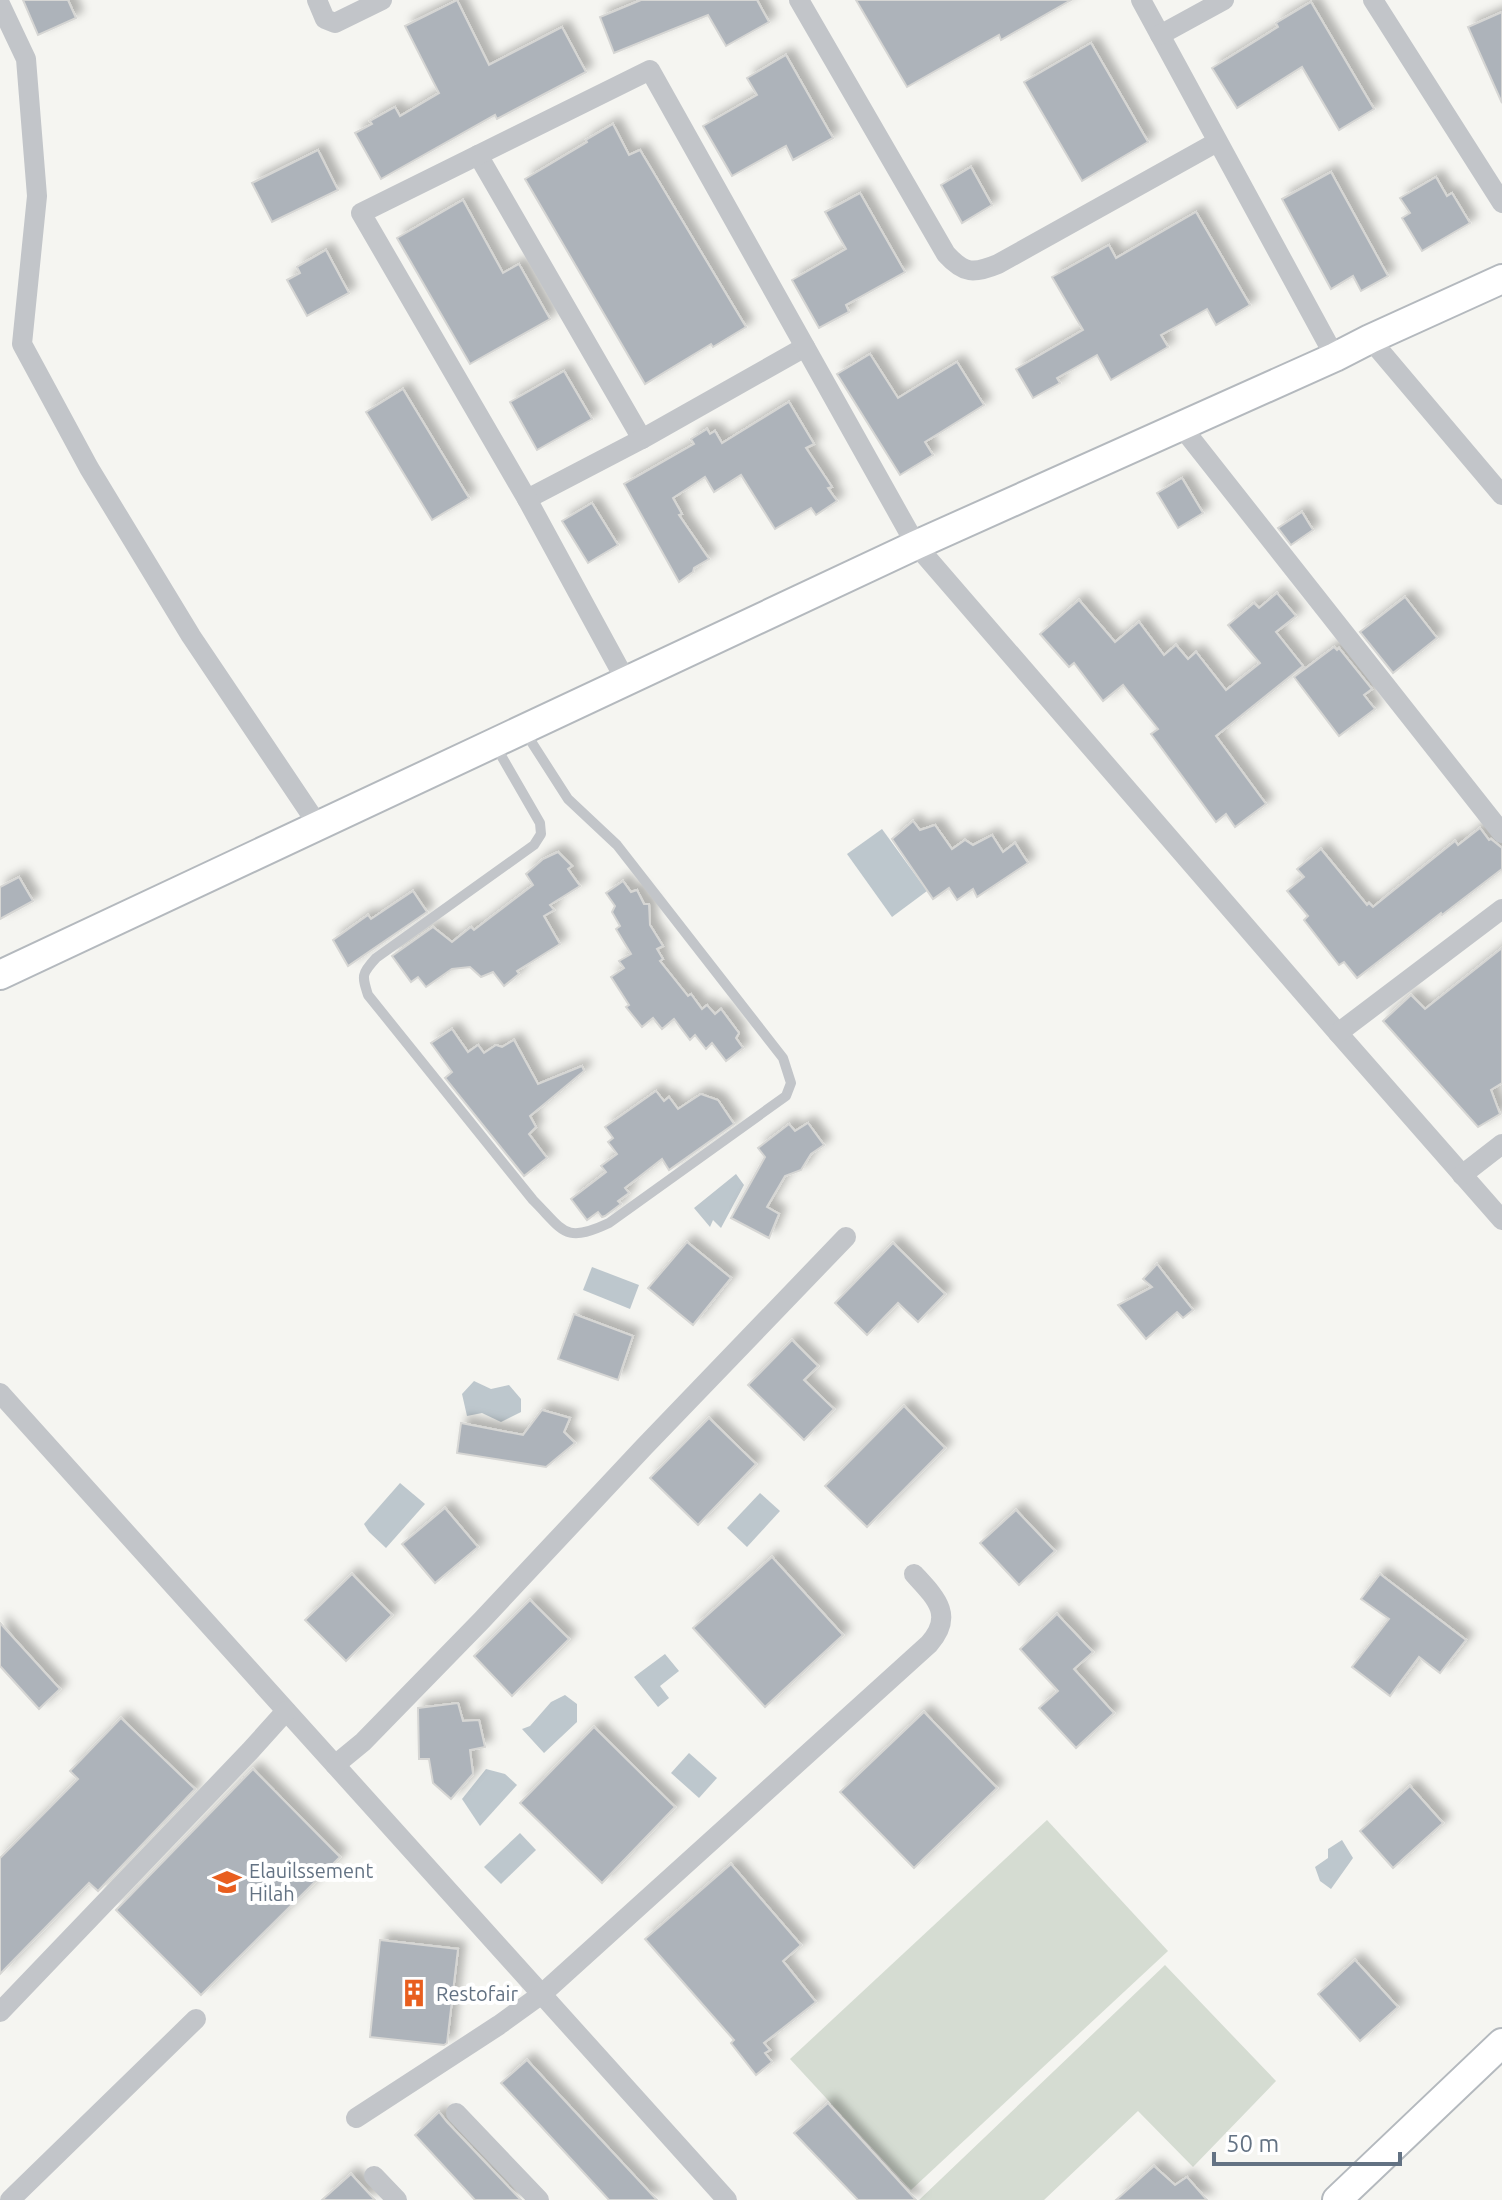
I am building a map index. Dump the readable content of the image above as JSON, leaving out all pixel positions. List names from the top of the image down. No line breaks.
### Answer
{"places":{"school or university":["Elauilssement Hilah"],"building":["Restofair"]},"scale_bar":"50 m"}
